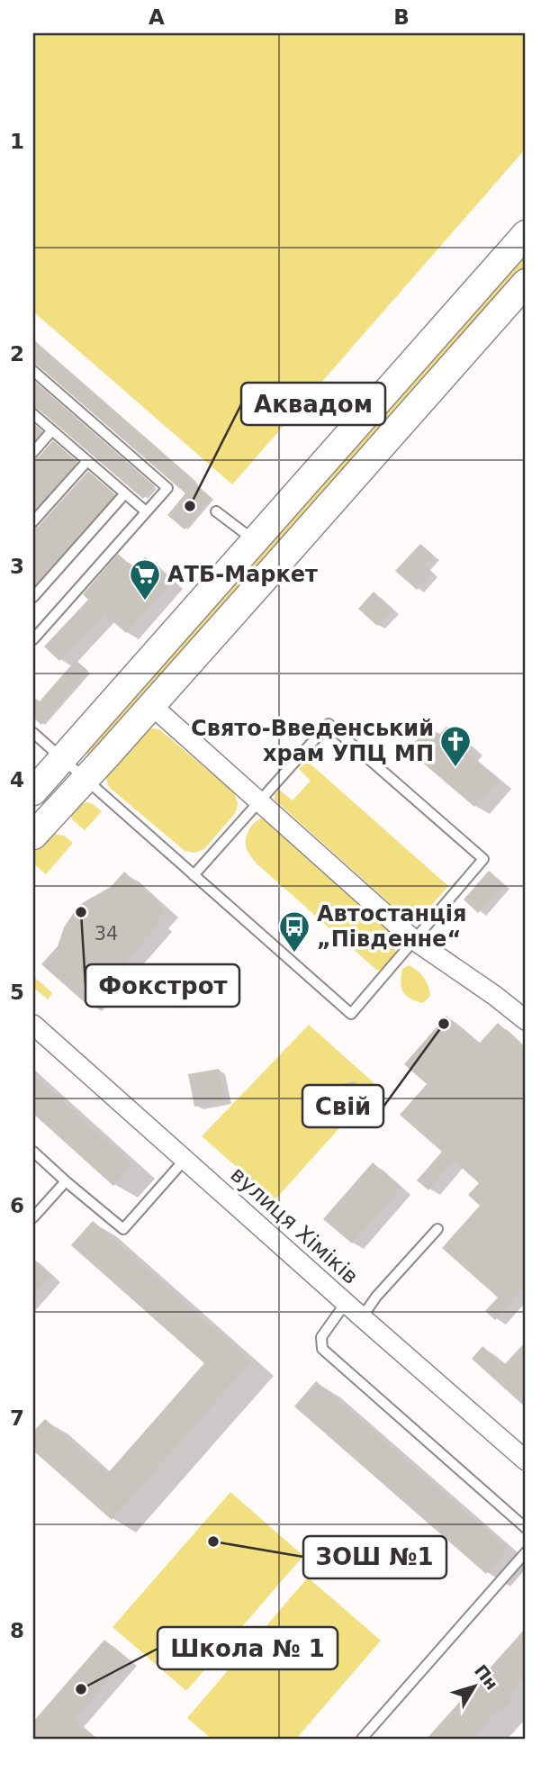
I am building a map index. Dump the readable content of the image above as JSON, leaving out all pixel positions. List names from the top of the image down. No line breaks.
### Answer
{"streets":{"street":["вулиця Хіміків"]},"places":{"other":["Аквадом","Фокстрот","Свій","ЗОШ №1","Школа № 1"],"supermarket":["АТБ-Маркет"],"church":["Свято-Введенський храм УПЦ МП"],"bus stop":["Автостанція „Південне“"]},"house_numbers":["34"],"north":"top right","grid":{"columns":["A","B"],"rows":["1","2","3","4","5","6","7","8"]}}
